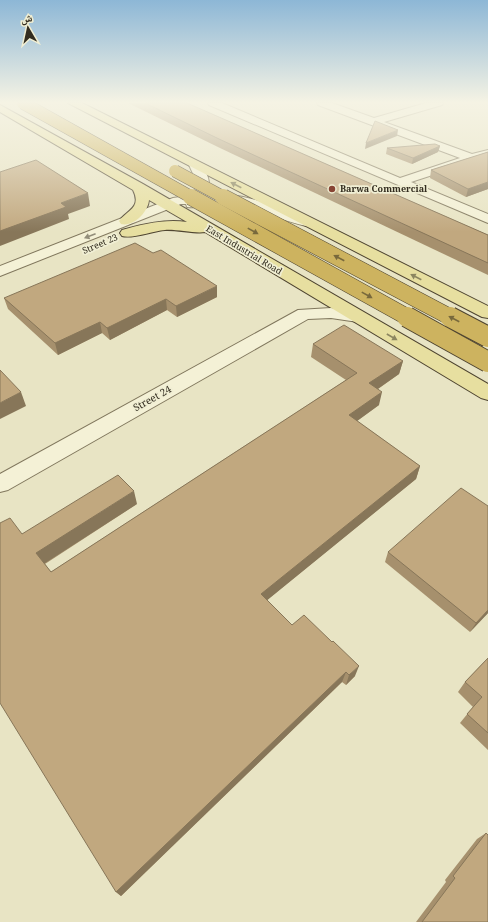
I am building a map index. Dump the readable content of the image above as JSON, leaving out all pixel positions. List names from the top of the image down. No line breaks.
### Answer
{"streets":{"highway":["East Industrial Road"],"street":["Street 23","Street 24"]},"crossings":[["Street 23","East Industrial Road"],["East Industrial Road","Street 24"]],"places":["Barwa Commercial"],"north":"top"}
